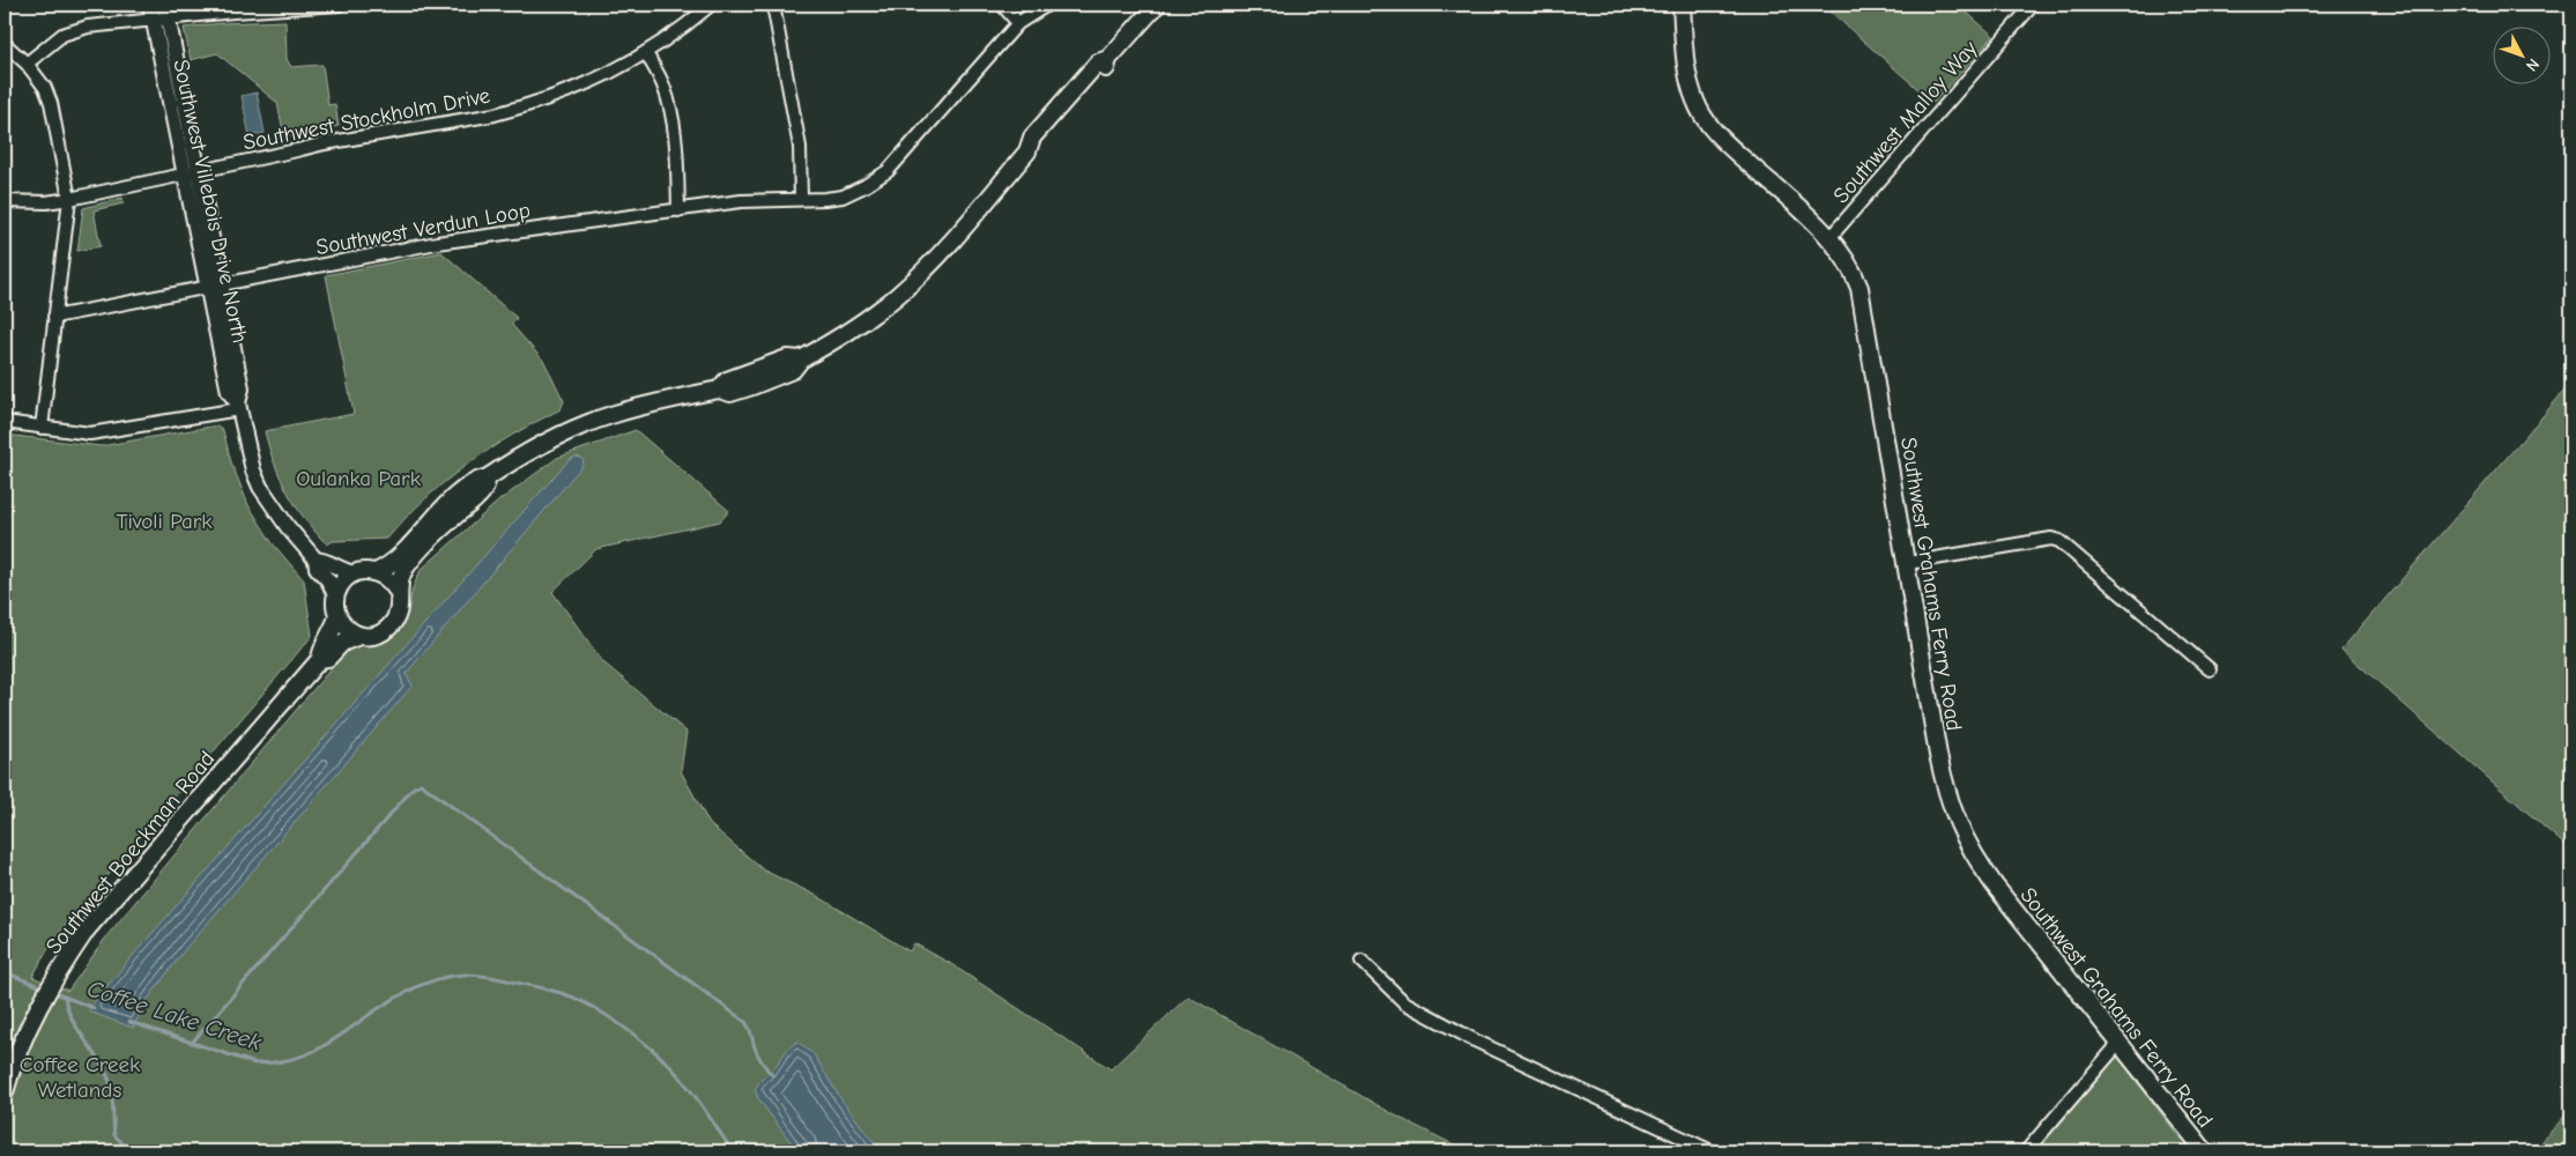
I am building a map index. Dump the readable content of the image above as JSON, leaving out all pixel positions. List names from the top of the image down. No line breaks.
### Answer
{"streets":{"main road":["Southwest Grahams Ferry Road","Southwest Boeckman Road"],"street":["Southwest Stockholm Drive","Southwest Malloy Way","Southwest Villebois Drive North","Southwest Verdun Loop"]},"crossings":[["Southwest Stockholm Drive","Southwest Villebois Drive North"],["Southwest Malloy Way","Southwest Grahams Ferry Road"],["Southwest Villebois Drive North","Southwest Verdun Loop"],["Southwest Villebois Drive North","Southwest Boeckman Road"]],"water":["Coffee Lake Creek"],"parks":["Oulanka Park","Tivoli Park","Coffee Creek Wetlands"],"north":"bottom right"}
